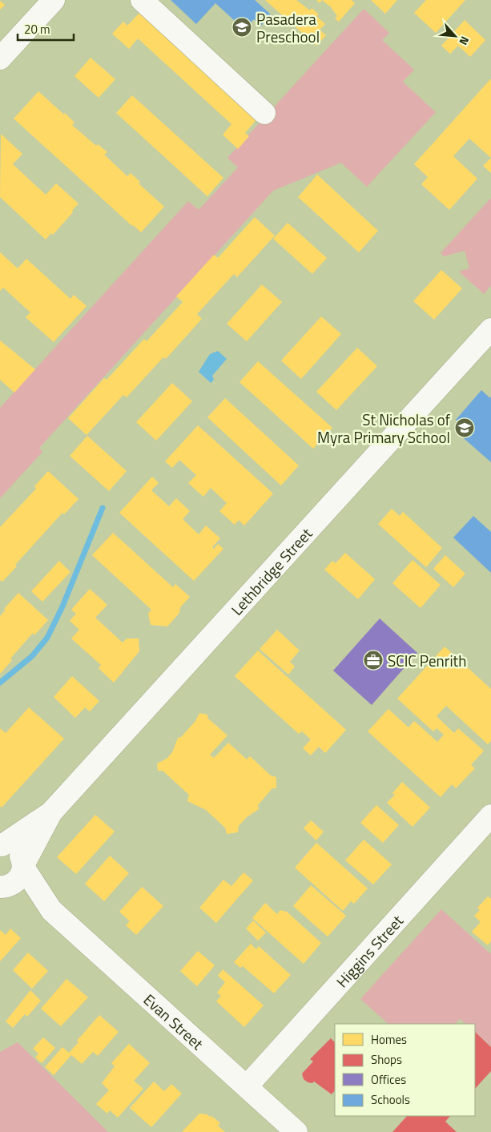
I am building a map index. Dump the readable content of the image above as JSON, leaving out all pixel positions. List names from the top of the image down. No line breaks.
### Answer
{"streets":{"street":["Lethbridge Street","Higgins Street","Evan Street"]},"crossings":[["Lethbridge Street","Evan Street"],["Higgins Street","Evan Street"]],"places":{"school or university":["Pasadera Preschool","St Nicholas of Myra Primary School"],"office":["SCIC Penrith"]},"legend":["Homes","Shops","Offices","Schools"],"scale_bar":"20 m","north":"bottom right"}
